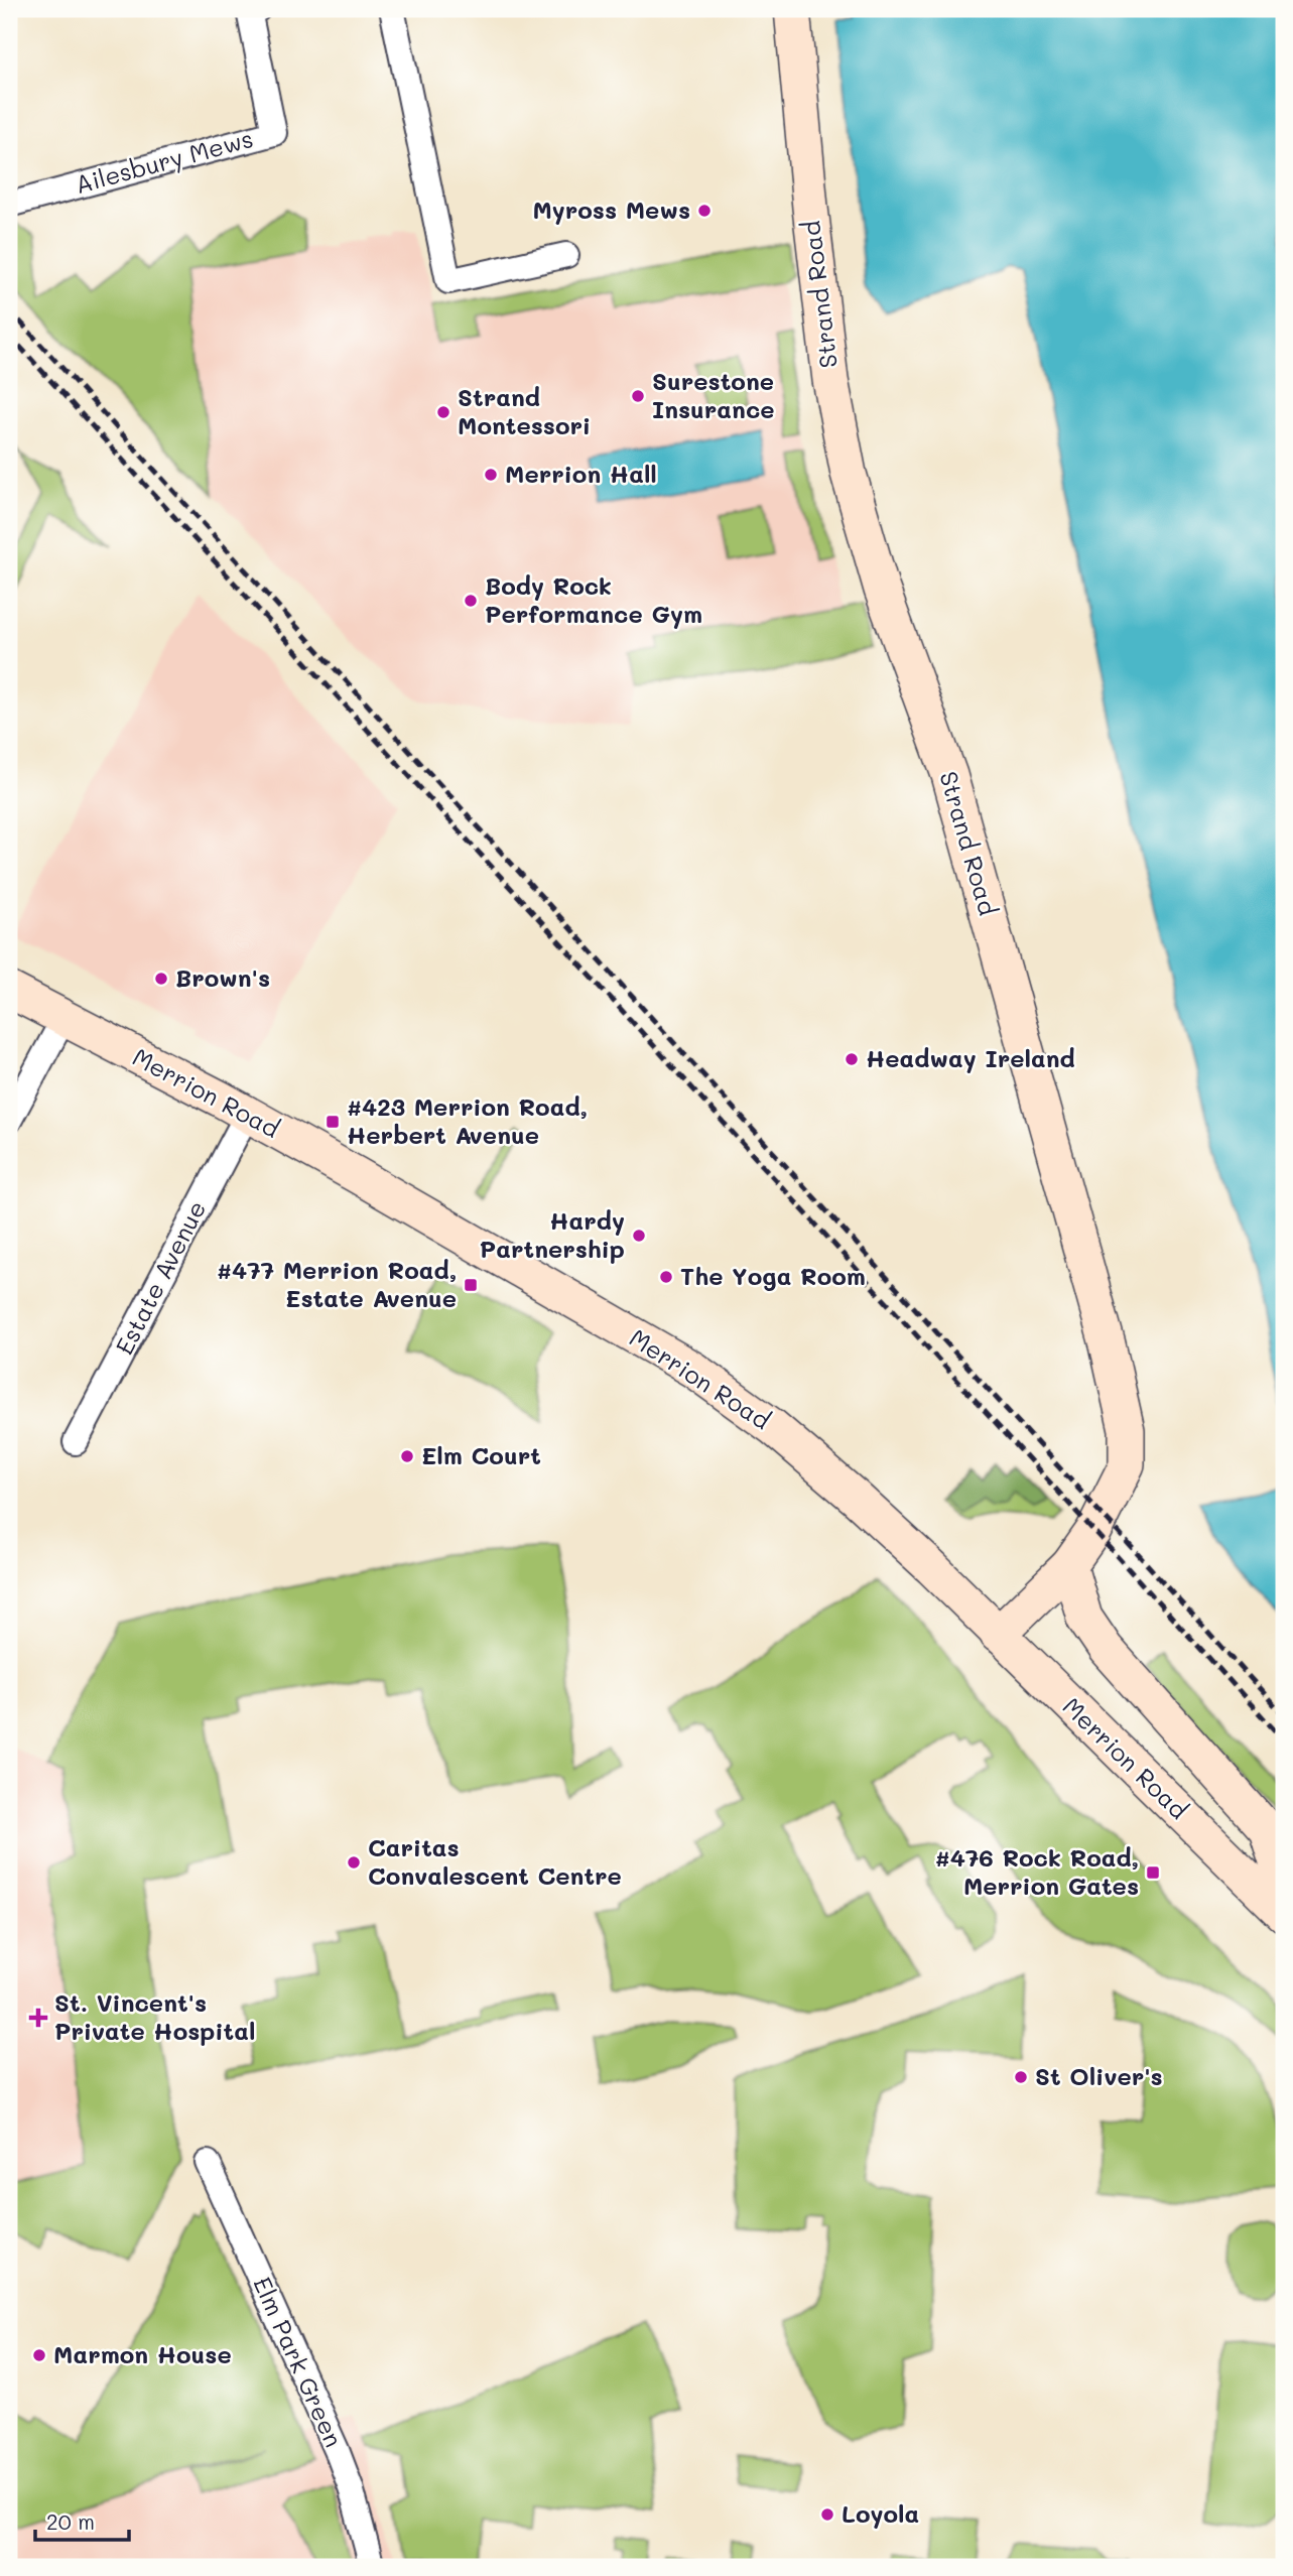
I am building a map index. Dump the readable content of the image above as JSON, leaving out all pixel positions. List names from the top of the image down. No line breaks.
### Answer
{"streets":{"main road":["Strand Road","Merrion Road"],"street":["Ailesbury Mews","Estate Avenue","Elm Park Green"]},"crossings":[["Strand Road","Merrion Road"],["Merrion Road","Estate Avenue"]],"places":{"other":["Myross Mews","Surestone Insurance","Strand Montessori","Merrion Hall","Body Rock Performance Gym","Brown's","Headway Ireland","Hardy Partnership","The Yoga Room","Elm Court","Caritas Convalescent Centre","St Oliver's","Marmon House","Loyola"],"transit":["#423 Merrion Road, Herbert Avenue","#477 Merrion Road, Estate Avenue","#476 Rock Road, Merrion Gates"],"health":["St. Vincent's Private Hospital"]},"scale_bar":"20 m"}
